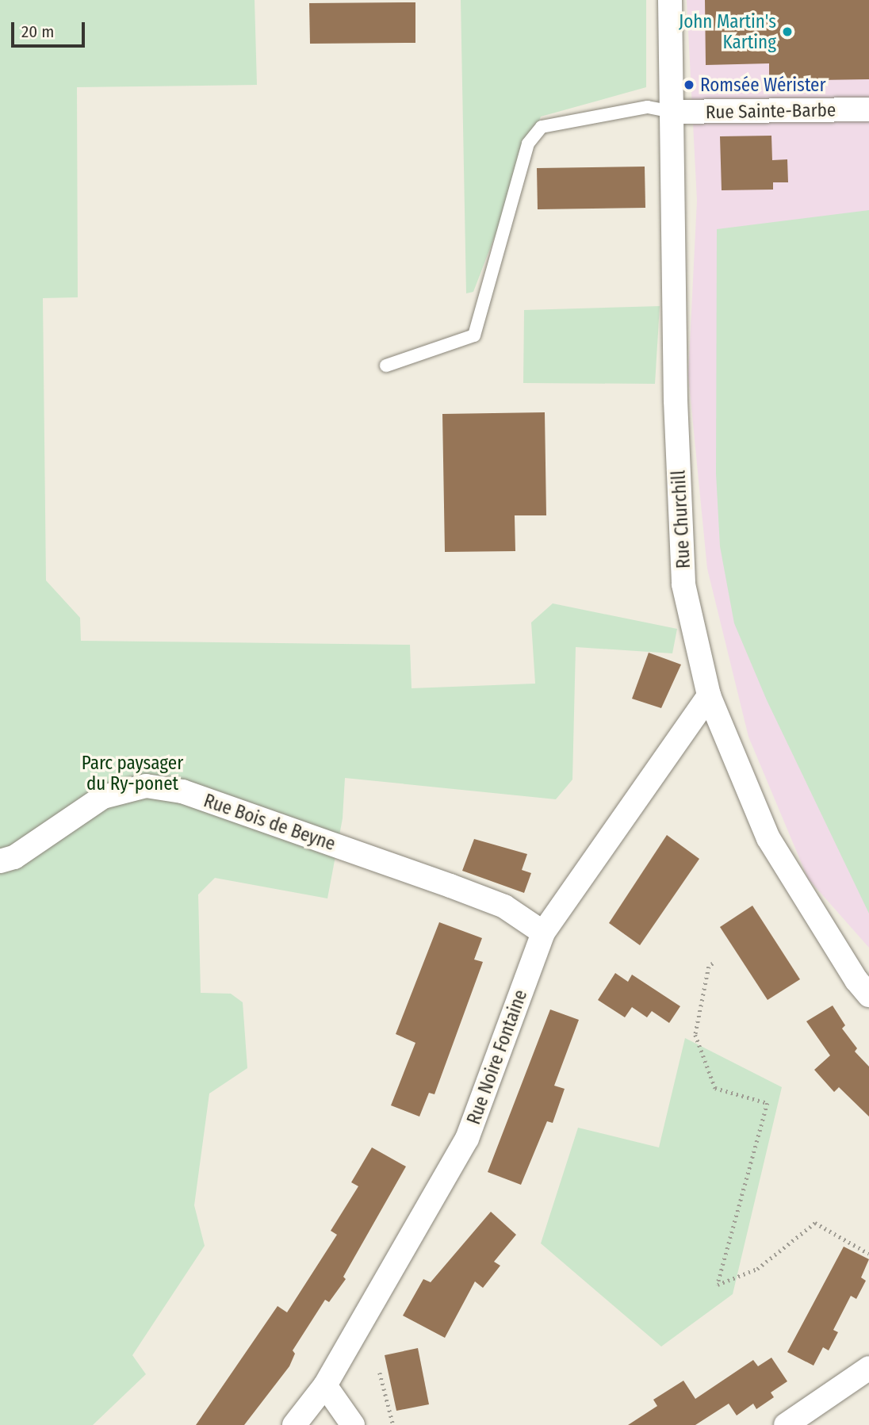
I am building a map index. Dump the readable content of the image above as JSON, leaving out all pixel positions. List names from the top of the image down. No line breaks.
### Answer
{"streets":{"street":["Rue Sainte-Barbe","Rue Churchill","Rue Bois de Beyne","Rue Noire Fontaine"]},"crossings":[["Rue Sainte-Barbe","Rue Churchill"],["Rue Churchill","Rue Noire Fontaine"],["Rue Bois de Beyne","Rue Noire Fontaine"]],"parks":["Parc paysager du Ry-ponet"],"places":["John Martin's Karting","Romsée Wérister"],"scale_bar":"20 m"}
